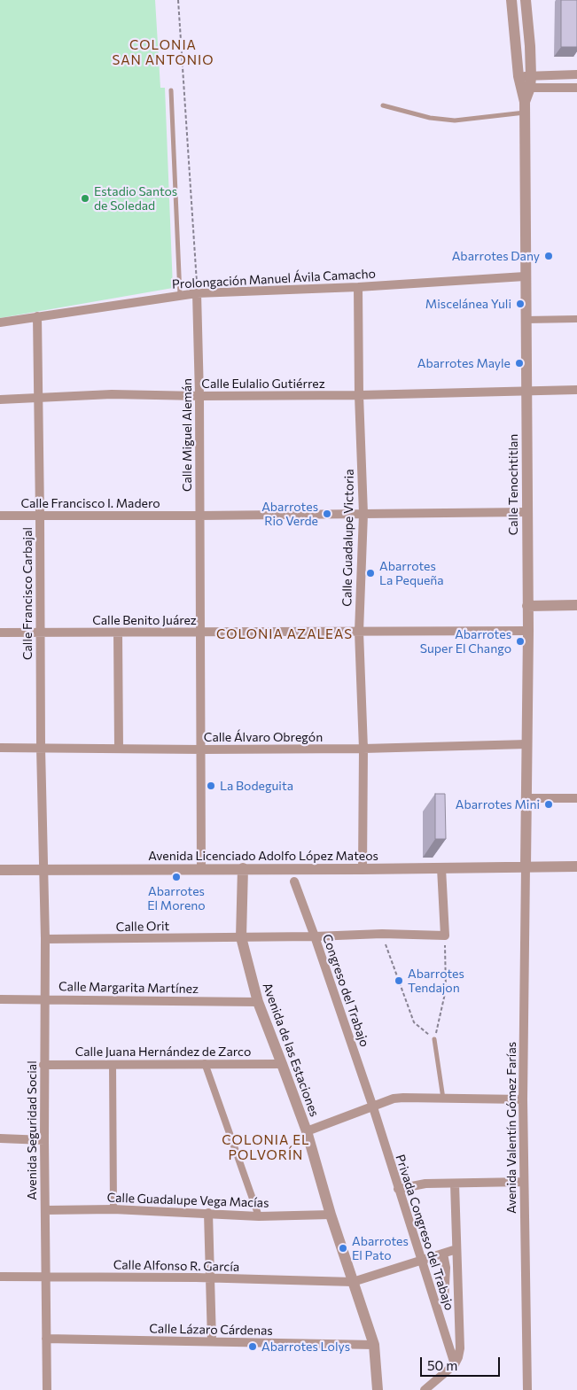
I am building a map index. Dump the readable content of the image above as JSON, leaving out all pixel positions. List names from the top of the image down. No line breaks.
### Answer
{"streets":{"street":["Prolongación Manuel Ávila Camacho","Calle Eulalio Gutiérrez","Calle Miguel Alemán","Calle Tenochtitlan","Calle Francisco I. Madero","Calle Guadalupe Victoria","Calle Francisco Carbajal","Calle Benito Juárez","Calle Álvaro Obregón","Avenida Licenciado Adolfo López Mateos","Calle Orit","Calle Margarita Martínez","Congreso del Trabajo","Avenida de las Estaciones","Calle Juana Hernández de Zarco","Avenida Valentín Gómez Farías","Avenida Seguridad Social","Calle Guadalupe Vega Macías","Privada Congreso del Trabajo","Calle Alfonso R. García","Calle Lázaro Cárdenas"]},"crossings":[["Prolongación Manuel Ávila Camacho","Calle Miguel Alemán"],["Prolongación Manuel Ávila Camacho","Calle Tenochtitlan"],["Prolongación Manuel Ávila Camacho","Calle Guadalupe Victoria"],["Prolongación Manuel Ávila Camacho","Calle Francisco Carbajal"],["Calle Eulalio Gutiérrez","Calle Miguel Alemán"],["Calle Eulalio Gutiérrez","Calle Tenochtitlan"],["Calle Eulalio Gutiérrez","Calle Guadalupe Victoria"],["Calle Eulalio Gutiérrez","Calle Francisco Carbajal"],["Calle Miguel Alemán","Calle Francisco I. Madero"],["Calle Miguel Alemán","Calle Benito Juárez"],["Calle Miguel Alemán","Calle Álvaro Obregón"],["Calle Miguel Alemán","Avenida Licenciado Adolfo López Mateos"],["Calle Tenochtitlan","Calle Francisco I. Madero"],["Calle Tenochtitlan","Calle Benito Juárez"],["Calle Tenochtitlan","Calle Álvaro Obregón"],["Calle Tenochtitlan","Avenida Licenciado Adolfo López Mateos"],["Calle Tenochtitlan","Avenida Valentín Gómez Farías"],["Calle Francisco I. Madero","Calle Guadalupe Victoria"],["Calle Francisco I. Madero","Calle Francisco Carbajal"],["Calle Guadalupe Victoria","Calle Benito Juárez"],["Calle Guadalupe Victoria","Calle Álvaro Obregón"],["Calle Guadalupe Victoria","Avenida Licenciado Adolfo López Mateos"],["Calle Francisco Carbajal","Calle Benito Juárez"],["Calle Francisco Carbajal","Calle Álvaro Obregón"],["Calle Francisco Carbajal","Avenida Licenciado Adolfo López Mateos"],["Calle Francisco Carbajal","Avenida Seguridad Social"],["Avenida Licenciado Adolfo López Mateos","Avenida de las Estaciones"],["Avenida Licenciado Adolfo López Mateos","Avenida Valentín Gómez Farías"],["Avenida Licenciado Adolfo López Mateos","Avenida Seguridad Social"],["Calle Orit","Congreso del Trabajo"],["Calle Orit","Avenida de las Estaciones"],["Calle Orit","Avenida Seguridad Social"],["Calle Margarita Martínez","Avenida de las Estaciones"],["Calle Margarita Martínez","Avenida Seguridad Social"],["Congreso del Trabajo","Privada Congreso del Trabajo"],["Avenida de las Estaciones","Calle Juana Hernández de Zarco"],["Avenida de las Estaciones","Calle Guadalupe Vega Macías"],["Avenida de las Estaciones","Calle Alfonso R. García"],["Avenida de las Estaciones","Calle Lázaro Cárdenas"],["Calle Juana Hernández de Zarco","Avenida Seguridad Social"],["Avenida Seguridad Social","Calle Guadalupe Vega Macías"],["Avenida Seguridad Social","Calle Alfonso R. García"],["Avenida Seguridad Social","Calle Lázaro Cárdenas"],["Privada Congreso del Trabajo","Calle Alfonso R. García"]],"districts":["COLONIA SAN ANTONIO","COLONIA AZALEAS","COLONIA EL POLVORÍN"],"places":["Estadio Santos de Soledad","Abarrotes Dany","Miscelánea Yuli","Abarrotes Mayle","Abarrotes Rio Verde","Abarrotes La Pequeña","Abarrotes Super El Chango","La Bodeguita","Abarrotes Mini","Abarrotes El Moreno","Abarrotes Tendajon","Abarrotes El Pato","Abarrotes Lolys"],"scale_bar":"50 m"}
